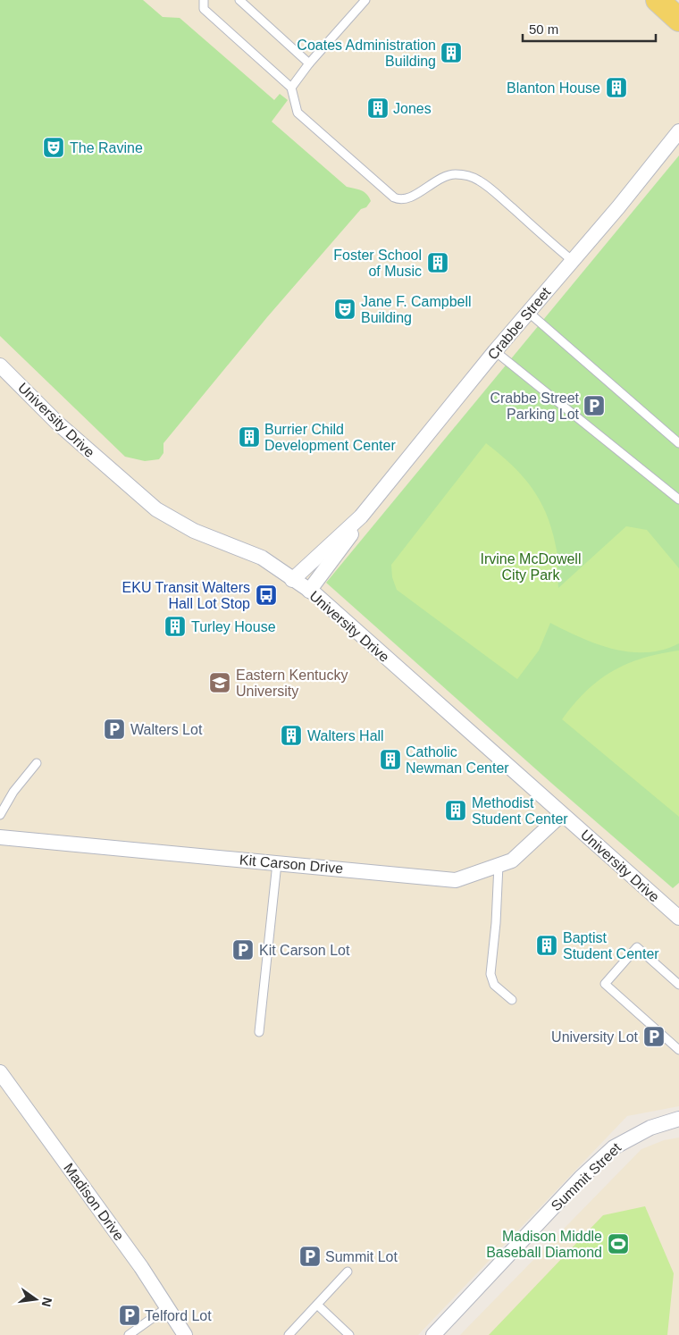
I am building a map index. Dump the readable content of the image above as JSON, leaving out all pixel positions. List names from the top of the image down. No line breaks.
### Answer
{"streets":{"street":["Crabbe Street","University Drive","Kit Carson Drive","Summit Street","Madison Drive"]},"crossings":[["Crabbe Street","University Drive"],["University Drive","Kit Carson Drive"]],"parks":["Irvine McDowell City Park"],"places":{"building":["Coates Administration Building","Blanton House","Jones","Foster School of Music","Burrier Child Development Center","Turley House","Walters Hall","Catholic Newman Center","Methodist Student Center","Baptist Student Center"],"theatre":["The Ravine","Jane F. Campbell Building"],"parking":["Crabbe Street Parking Lot","Walters Lot","Kit Carson Lot","University Lot","Summit Lot","Telford Lot"],"bus stop":["EKU Transit Walters Hall Lot Stop"],"school or university":["Eastern Kentucky University"],"sports":["Madison Middle Baseball Diamond"]},"scale_bar":"50 m","north":"right"}
